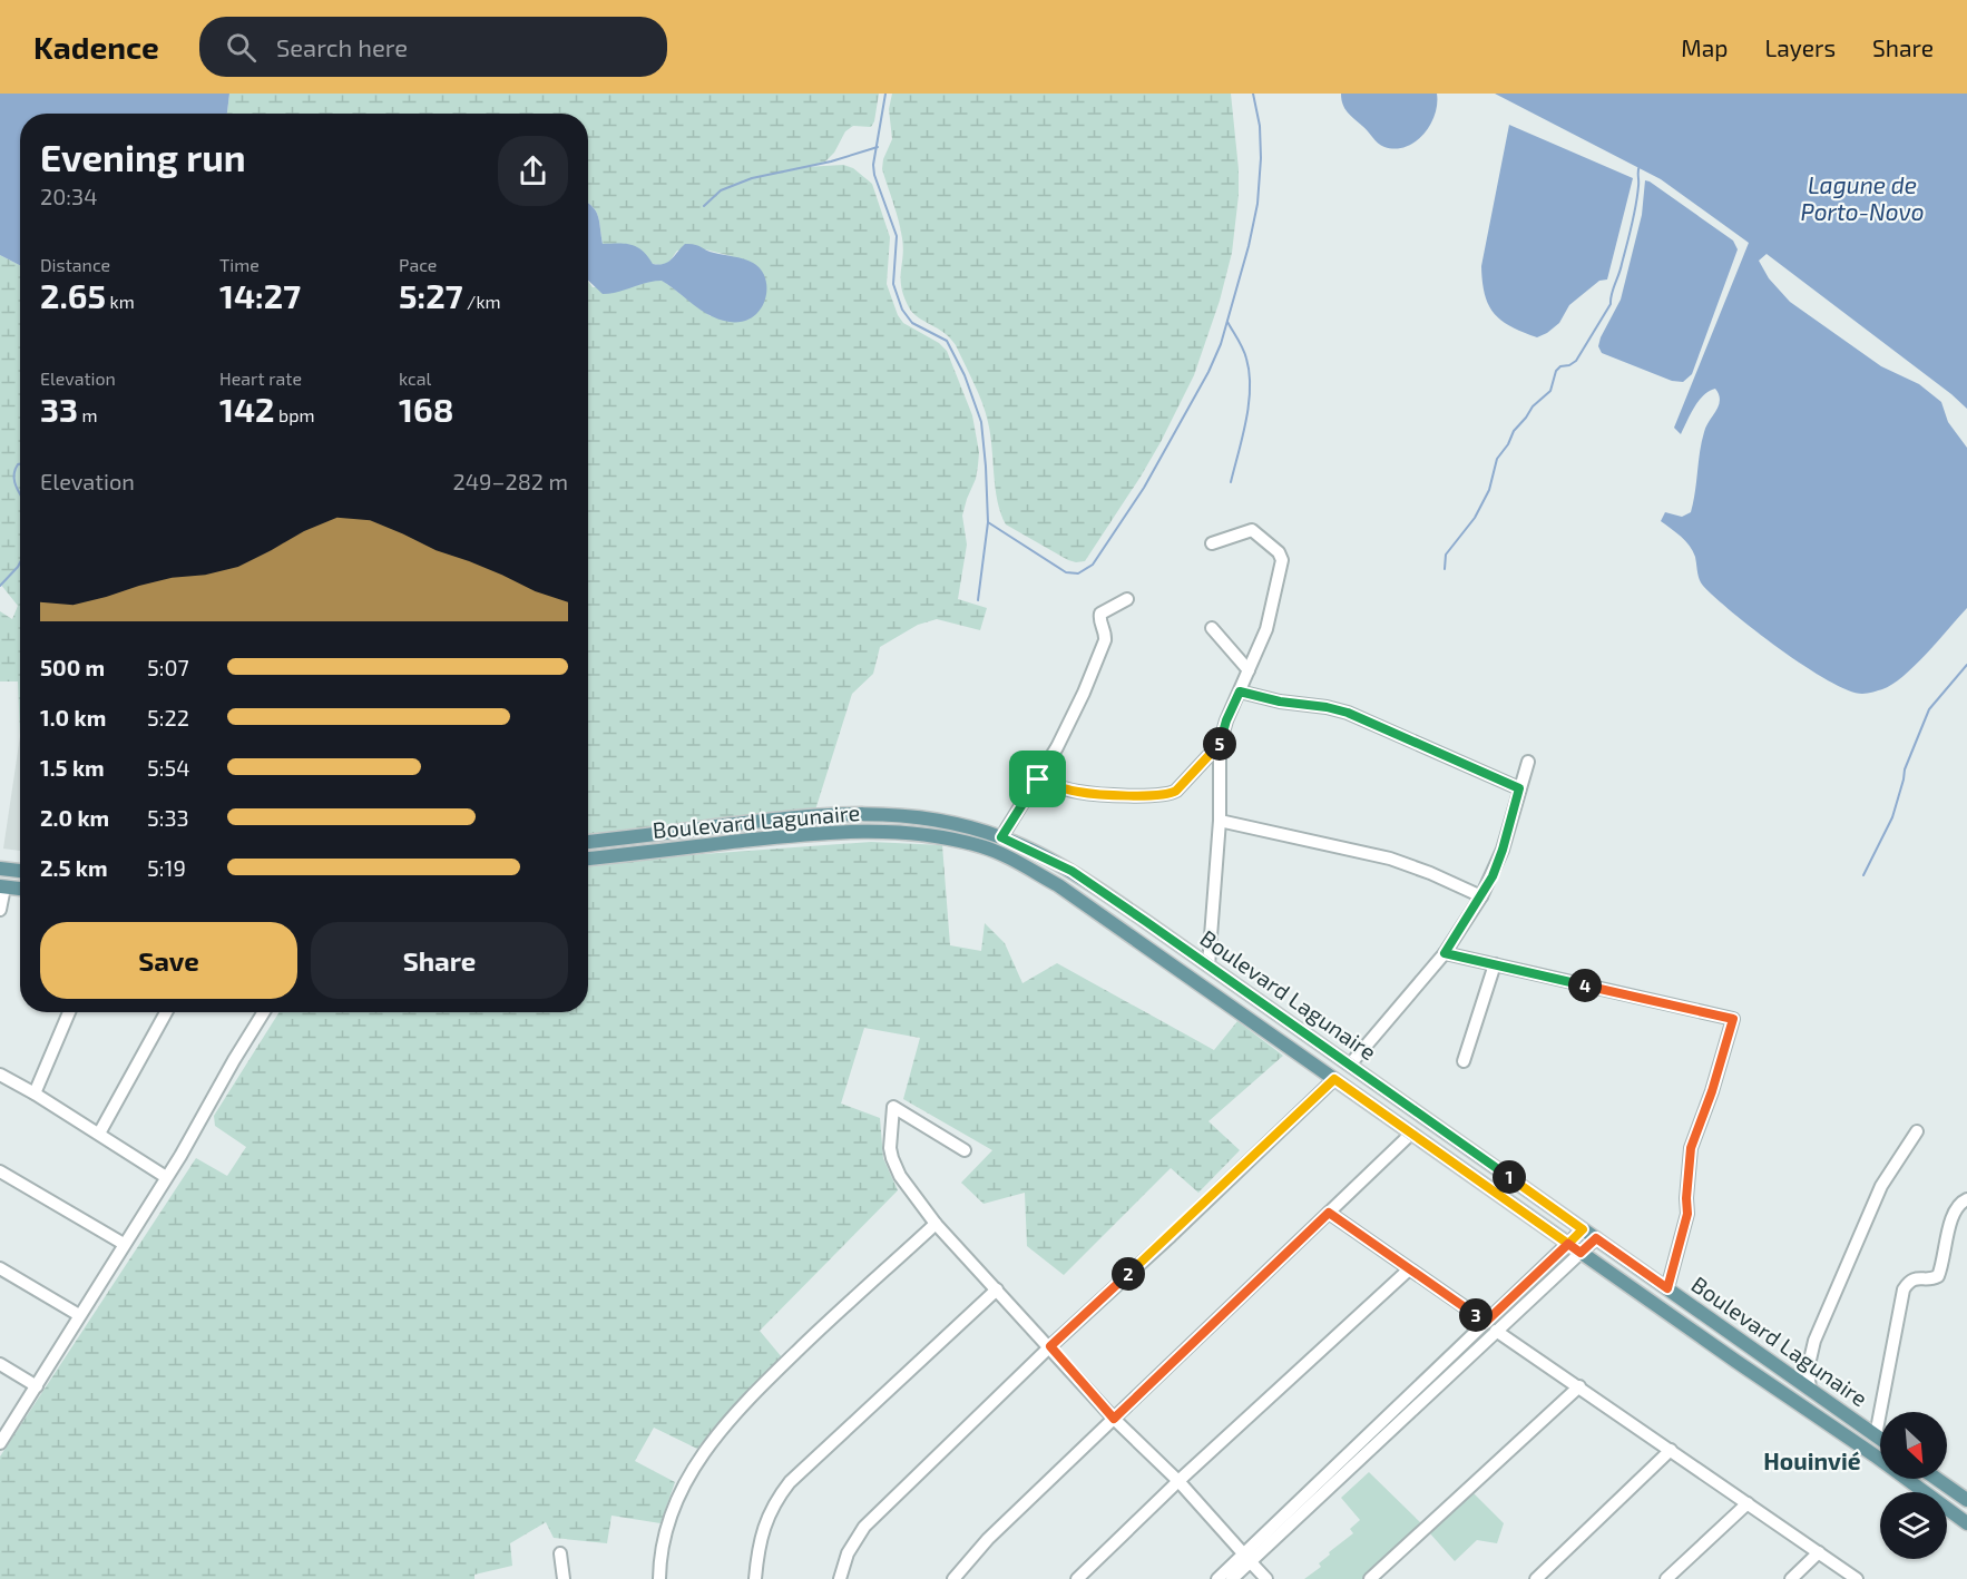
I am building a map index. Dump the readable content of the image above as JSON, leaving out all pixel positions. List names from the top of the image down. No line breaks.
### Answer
{"streets":{"main road":["Boulevard Lagunaire"]},"districts":["Houinvié"],"water":["Lagune de Porto-Novo"],"north":"bottom right","page":{"header":"Kadence","search":"Search here","nav":["Map","Layers","Share"],"heading":["Evening run","20:34"],"stats":[["Distance","2.65 km"],["Time","14:27"],["Pace","5:27 /km"],["Elevation","33 m"],["Heart rate","142 bpm"],["kcal","168"]],"chart":["Elevation","249–282 m"],"list":[{"name":"500 m","note":"5:07"},{"name":"1.0 km","note":"5:22"},{"name":"1.5 km","note":"5:54"},{"name":"2.0 km","note":"5:33"},{"name":"2.5 km","note":"5:19"}],"pins":["5","4","1","2","3"],"buttons":["Save","Share"]}}
